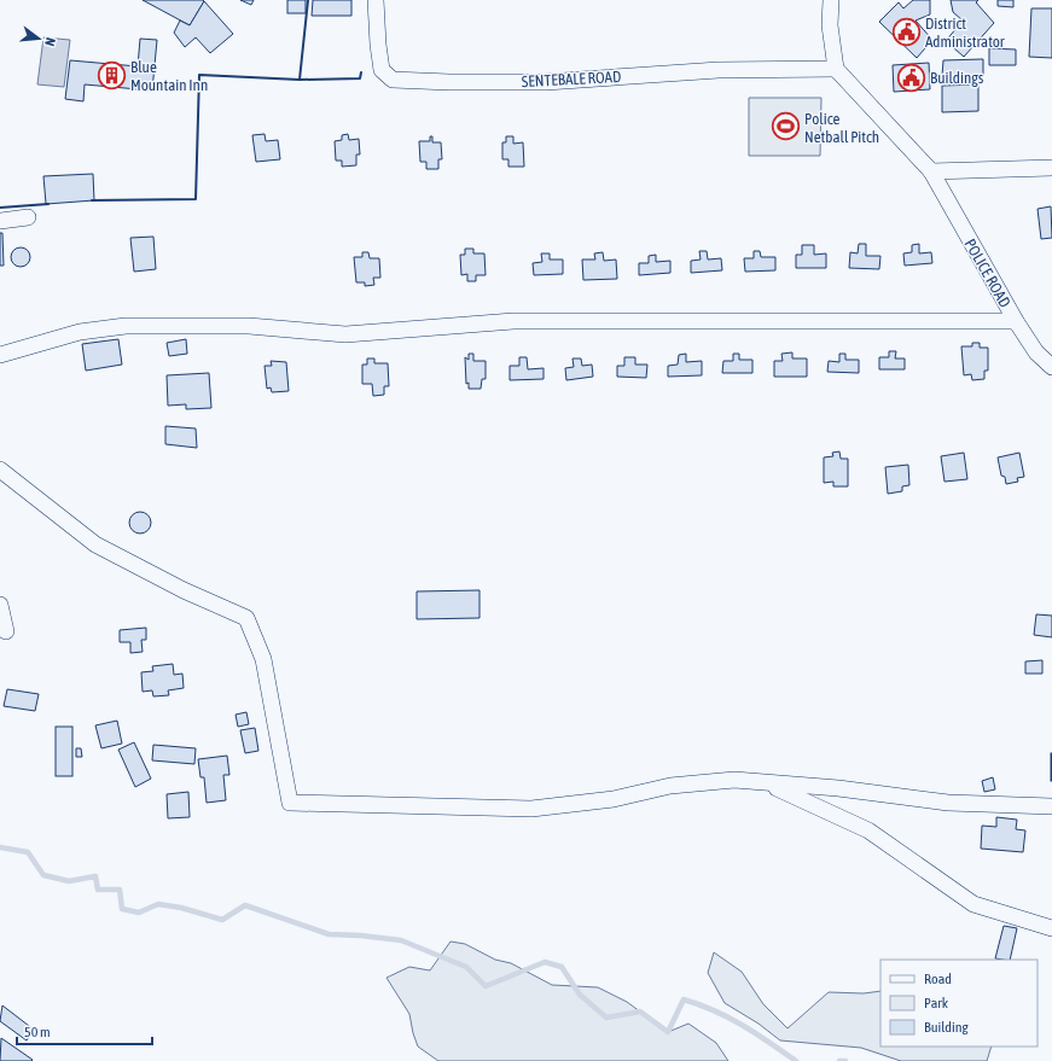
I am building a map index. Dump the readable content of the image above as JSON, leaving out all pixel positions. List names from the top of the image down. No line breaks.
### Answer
{"streets":{"street":["SENTEBALE ROAD","POLICE ROAD"]},"crossings":[["SENTEBALE ROAD","POLICE ROAD"]],"places":{"public building":["District Administrator","Buildings"],"building":["Blue Mountain Inn"],"sports":["Police Netball Pitch"]},"legend":["Road","Park","Building"],"scale_bar":"50 m","north":"right"}
